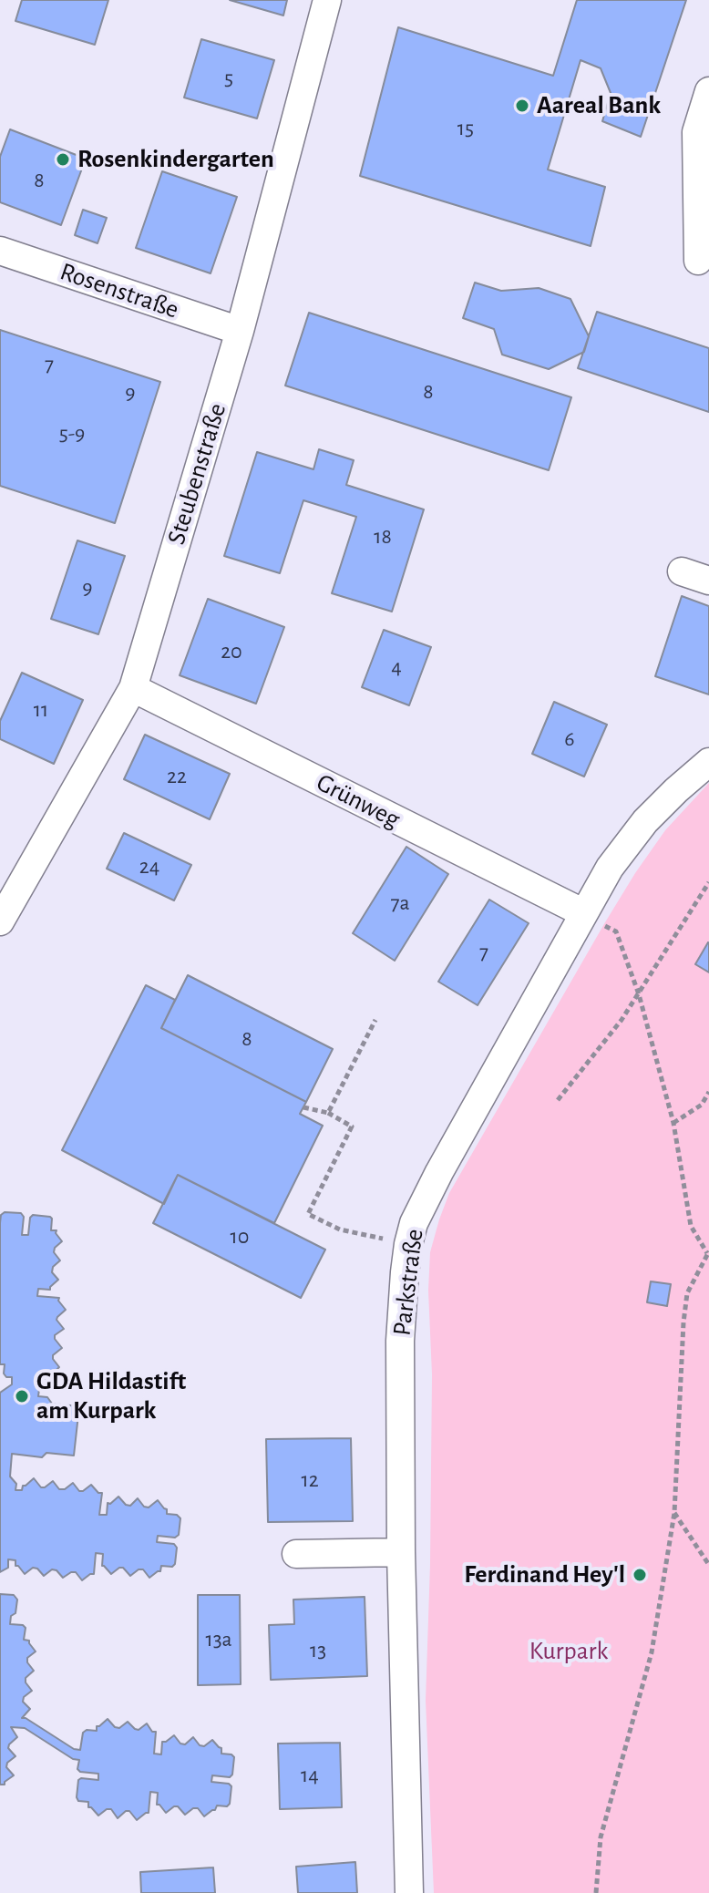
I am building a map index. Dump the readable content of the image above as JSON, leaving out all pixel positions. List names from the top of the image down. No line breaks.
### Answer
{"streets":{"street":["Rosenstraße","Steubenstraße","Grünweg","Parkstraße"]},"crossings":[["Rosenstraße","Steubenstraße"],["Steubenstraße","Grünweg"],["Grünweg","Parkstraße"]],"parks":["Kurpark"],"places":["Aareal Bank","Rosenkindergarten","GDA Hildastift am Kurpark","Ferdinand Hey'l"],"house_numbers":["5","15","8","7","8","9","5-9","18","9","20","4","11","6","22","24","7a","7","8","10","12","13a","13","14"]}
